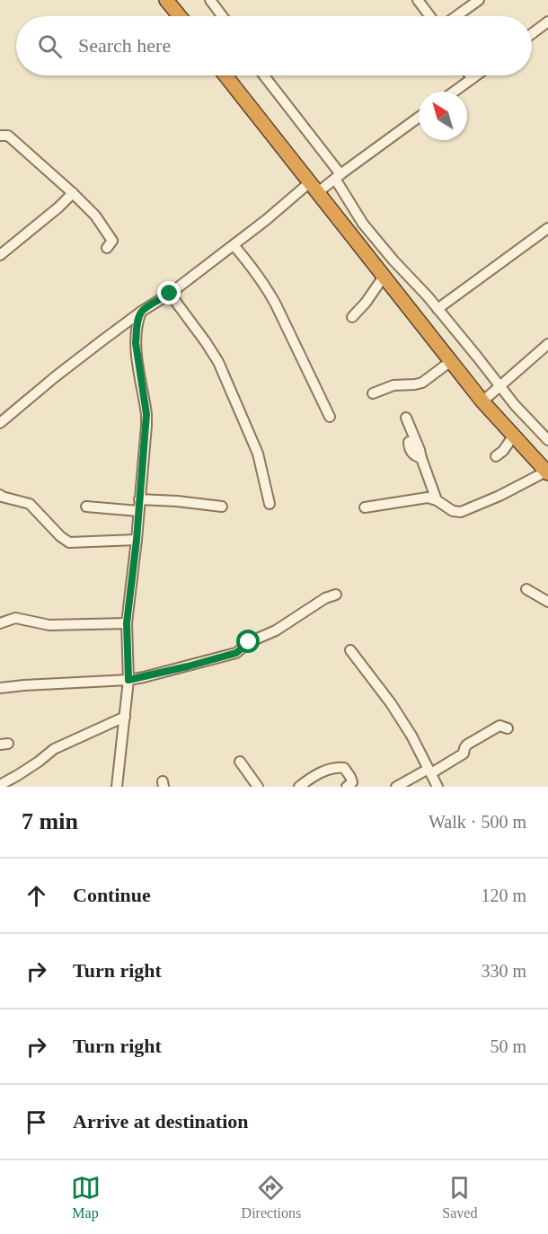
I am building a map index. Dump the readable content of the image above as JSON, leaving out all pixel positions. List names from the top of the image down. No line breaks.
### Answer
{"north":"top left","page":{"search":"Search here","heading":["7 min","Walk · 500 m"],"list":[["Continue","120 m"],["Turn right","330 m"],["Turn right","50 m"],"Arrive at destination"],"nav":["Map","Directions","Saved"]}}
